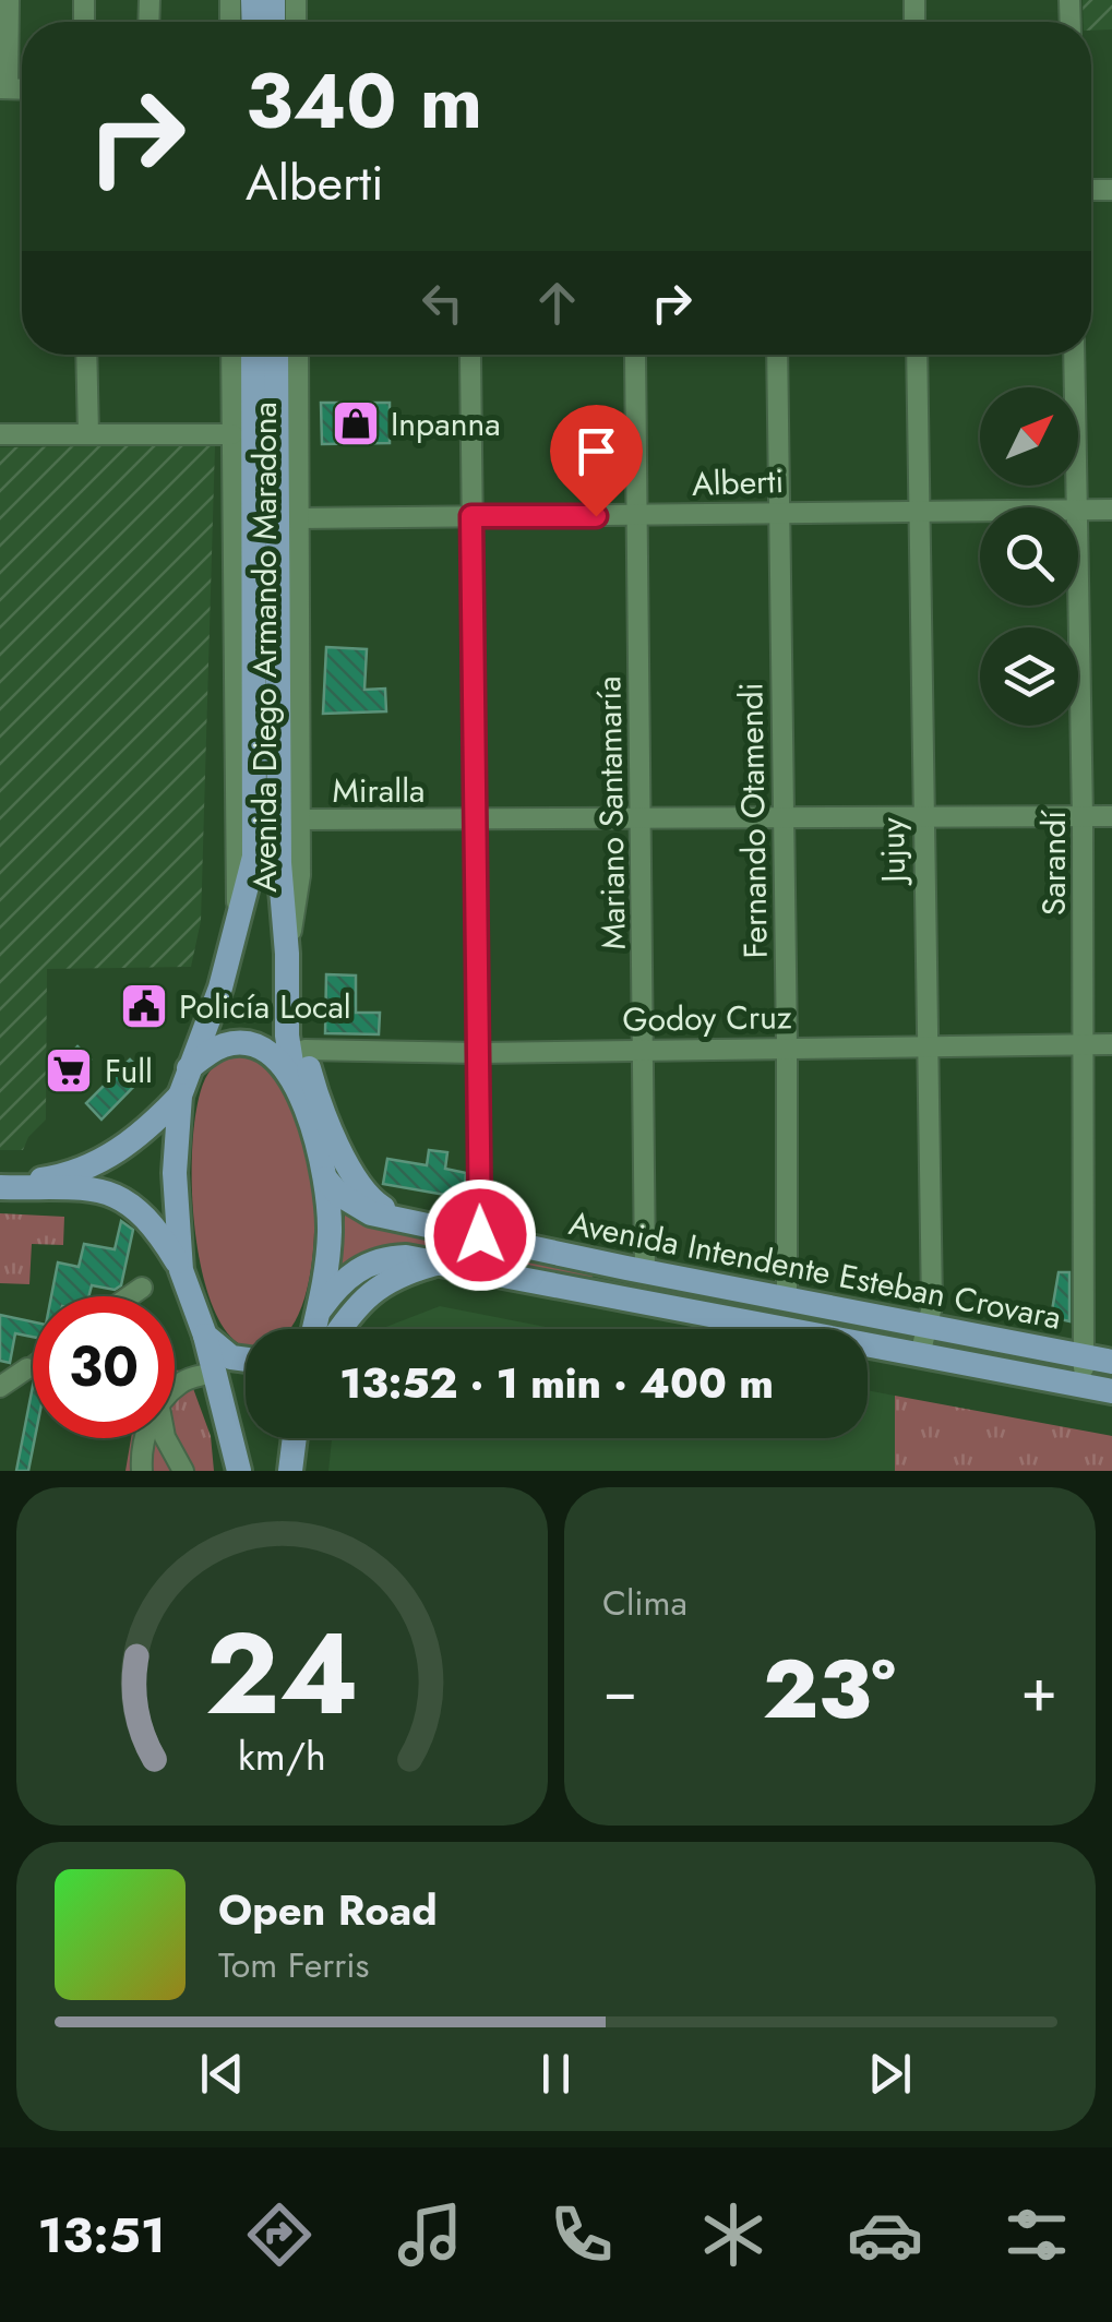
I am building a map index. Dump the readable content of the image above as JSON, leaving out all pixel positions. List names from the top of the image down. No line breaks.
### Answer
{"streets":{"main road":["Avenida Diego Armando Maradona","Avenida Intendente Esteban Crovara"],"street":["Alberti","Miralla","Mariano Santamaría","Fernando Otamendi","Jujuy","Sarandí","Godoy Cruz"]},"crossings":[["Alberti","Avenida Diego Armando Maradona"],["Alberti","Mariano Santamaría"],["Alberti","Fernando Otamendi"],["Alberti","Jujuy"],["Avenida Diego Armando Maradona","Miralla"],["Avenida Diego Armando Maradona","Avenida Intendente Esteban Crovara"],["Miralla","Mariano Santamaría"],["Miralla","Fernando Otamendi"],["Miralla","Jujuy"],["Miralla","Sarandí"],["Mariano Santamaría","Godoy Cruz"],["Mariano Santamaría","Avenida Intendente Esteban Crovara"],["Fernando Otamendi","Godoy Cruz"],["Fernando Otamendi","Avenida Intendente Esteban Crovara"],["Jujuy","Godoy Cruz"],["Jujuy","Avenida Intendente Esteban Crovara"],["Sarandí","Godoy Cruz"],["Sarandí","Avenida Intendente Esteban Crovara"]],"places":{"shop":["Inpanna"],"public building":["Policía Local"],"supermarket":["Full"]},"north":"top right","page":{"turn":["340 m","Alberti"],"limit":"30","trip":"13:52 · 1 min · 400 m","tile":"Clima","heat":["−","23°","+"],"song":["Open Road","Tom Ferris"],"tabs":"13:51","gauge":["24","km/h"]}}
